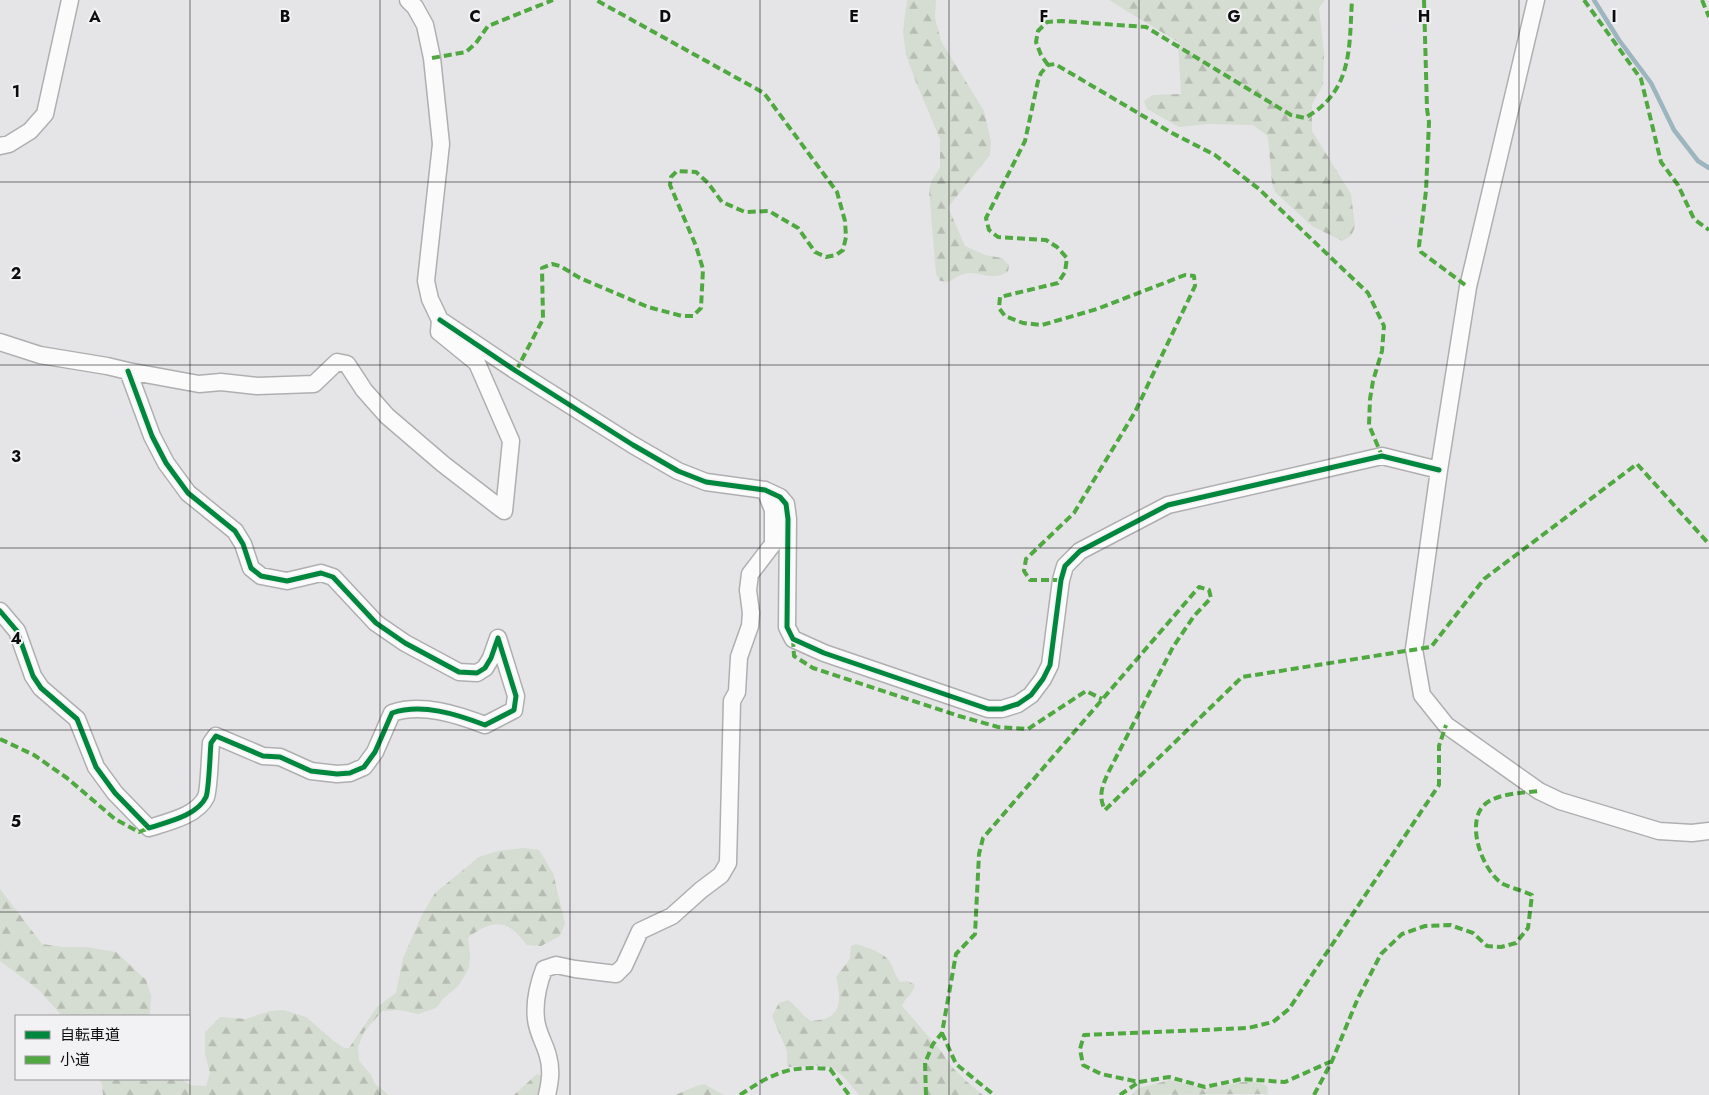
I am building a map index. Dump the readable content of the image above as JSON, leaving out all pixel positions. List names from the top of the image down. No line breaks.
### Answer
{"legend":["自転車道","小道"],"grid":{"columns":["A","B","C","D","E","F","G","H","I"],"rows":["1","2","3","4","5"]}}
